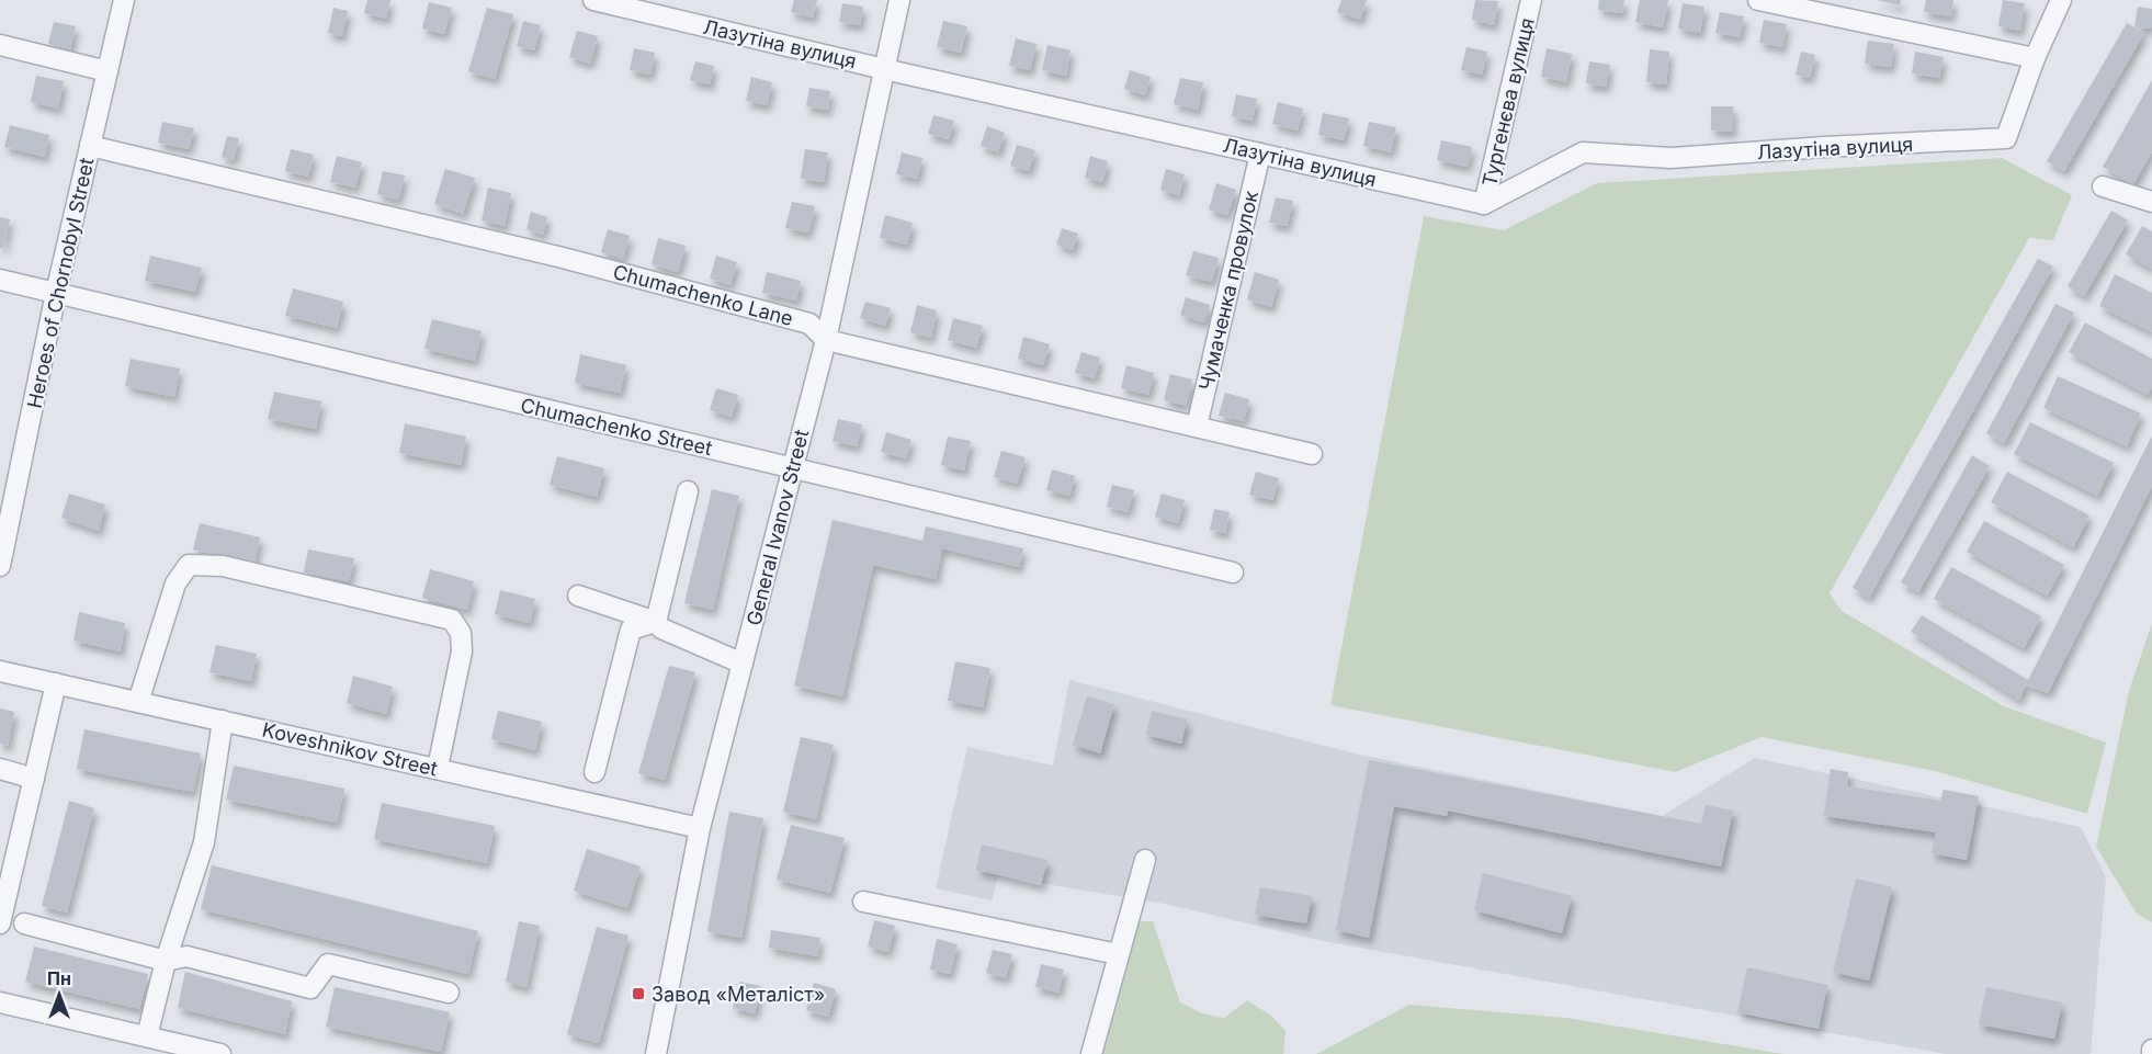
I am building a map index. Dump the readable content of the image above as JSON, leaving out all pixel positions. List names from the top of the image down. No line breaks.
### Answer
{"streets":{"street":["Лазутіна вулиця","Тургенєва вулиця","Heroes of Chornobyl Street","Чумаченка провулок","Chumachenko Lane","Chumachenko Street","General Ivanov Street","Koveshnikov Street"]},"crossings":[["Лазутіна вулиця","Тургенєва вулиця"],["Лазутіна вулиця","Чумаченка провулок"],["Лазутіна вулиця","General Ivanov Street"],["Heroes of Chornobyl Street","Chumachenko Lane"],["Heroes of Chornobyl Street","Chumachenko Street"],["Чумаченка провулок","Chumachenko Lane"],["Chumachenko Lane","General Ivanov Street"],["Chumachenko Street","General Ivanov Street"],["General Ivanov Street","Koveshnikov Street"]],"places":{"transit":["Завод «Металіст»"]},"north":"top"}
